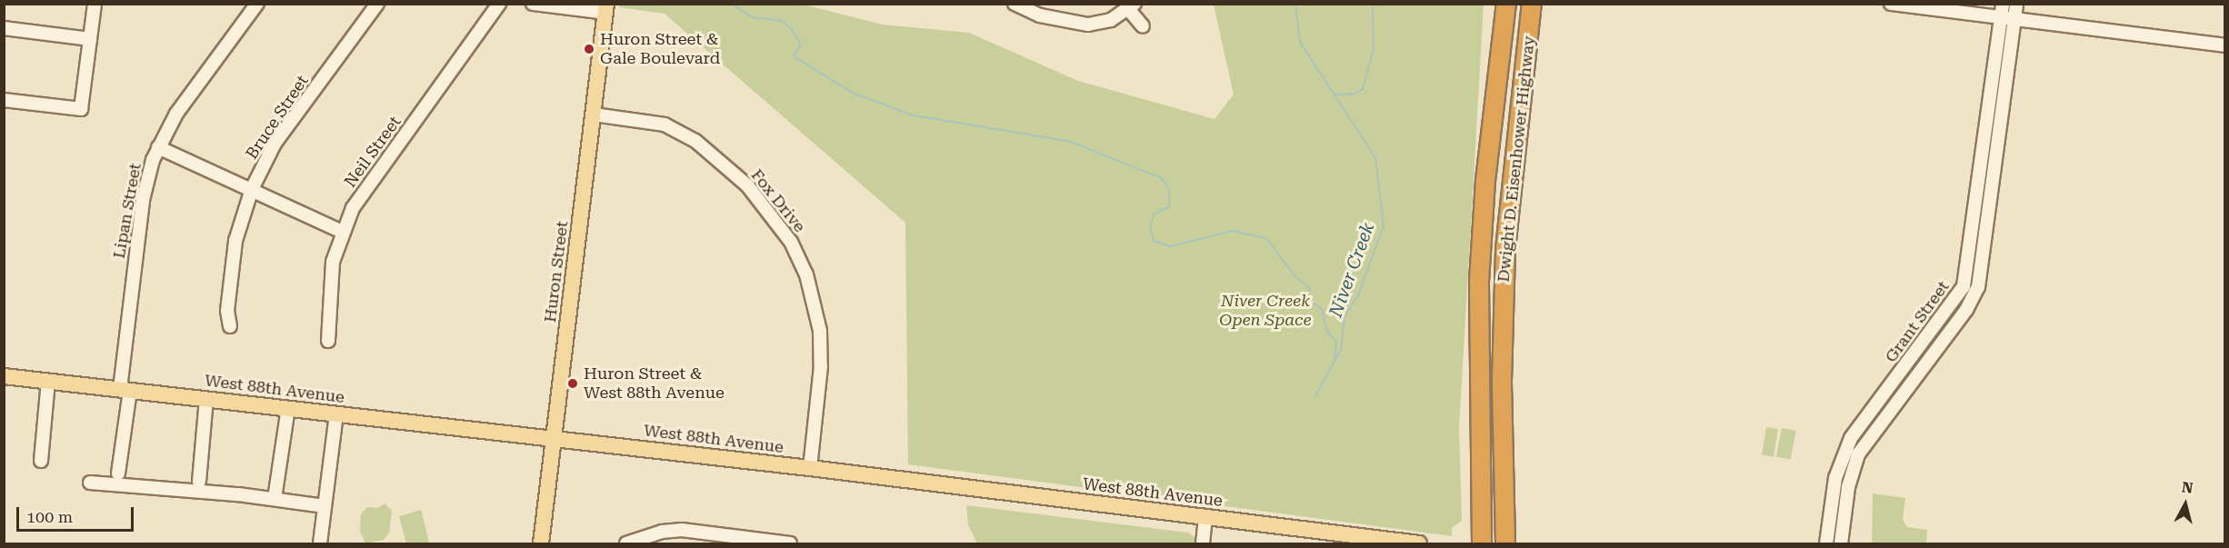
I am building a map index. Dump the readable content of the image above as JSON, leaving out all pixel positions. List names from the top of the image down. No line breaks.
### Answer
{"streets":{"highway":["Dwight D. Eisenhower Highway"],"main road":["Huron Street","West 88th Avenue"],"street":["Bruce Street","Neil Street","Fox Drive","Lipan Street","Grant Street"]},"crossings":[["Fox Drive","Huron Street"],["Fox Drive","West 88th Avenue"],["Lipan Street","West 88th Avenue"],["Huron Street","West 88th Avenue"]],"water":["Niver Creek"],"parks":["Niver Creek Open Space"],"places":["Huron Street & Gale Boulevard","Huron Street & West 88th Avenue"],"scale_bar":"100 m","north":"top"}
